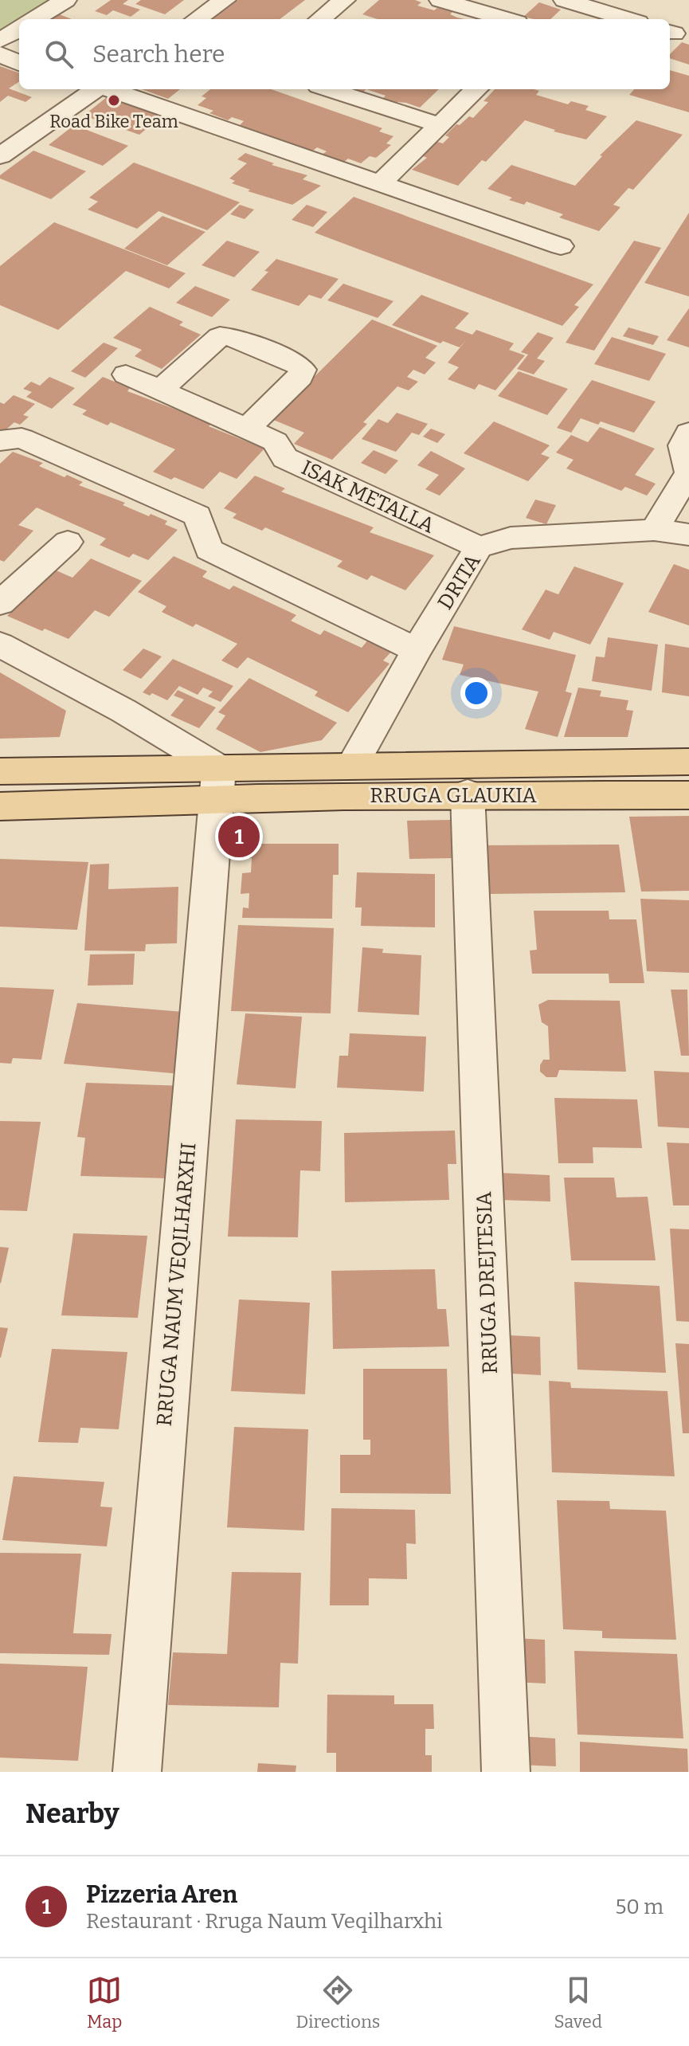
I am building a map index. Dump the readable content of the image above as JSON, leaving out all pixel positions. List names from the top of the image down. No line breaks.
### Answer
{"streets":{"main road":["RRUGA GLAUKIA"],"street":["ISAK METALLA","DRITA","RRUGA DREJTESIA","RRUGA NAUM VEQILHARXHI"]},"crossings":[["ISAK METALLA","DRITA"],["DRITA","RRUGA GLAUKIA"],["RRUGA GLAUKIA","RRUGA DREJTESIA"],["RRUGA GLAUKIA","RRUGA NAUM VEQILHARXHI"]],"places":["Road Bike Team"],"page":{"search":"Search here","pins":"1","heading":"Nearby","list":[{"mark":"1","name":"Pizzeria Aren","note":"Restaurant · Rruga Naum Veqilharxhi","value":"50 m"}],"nav":["Map","Directions","Saved"]}}
